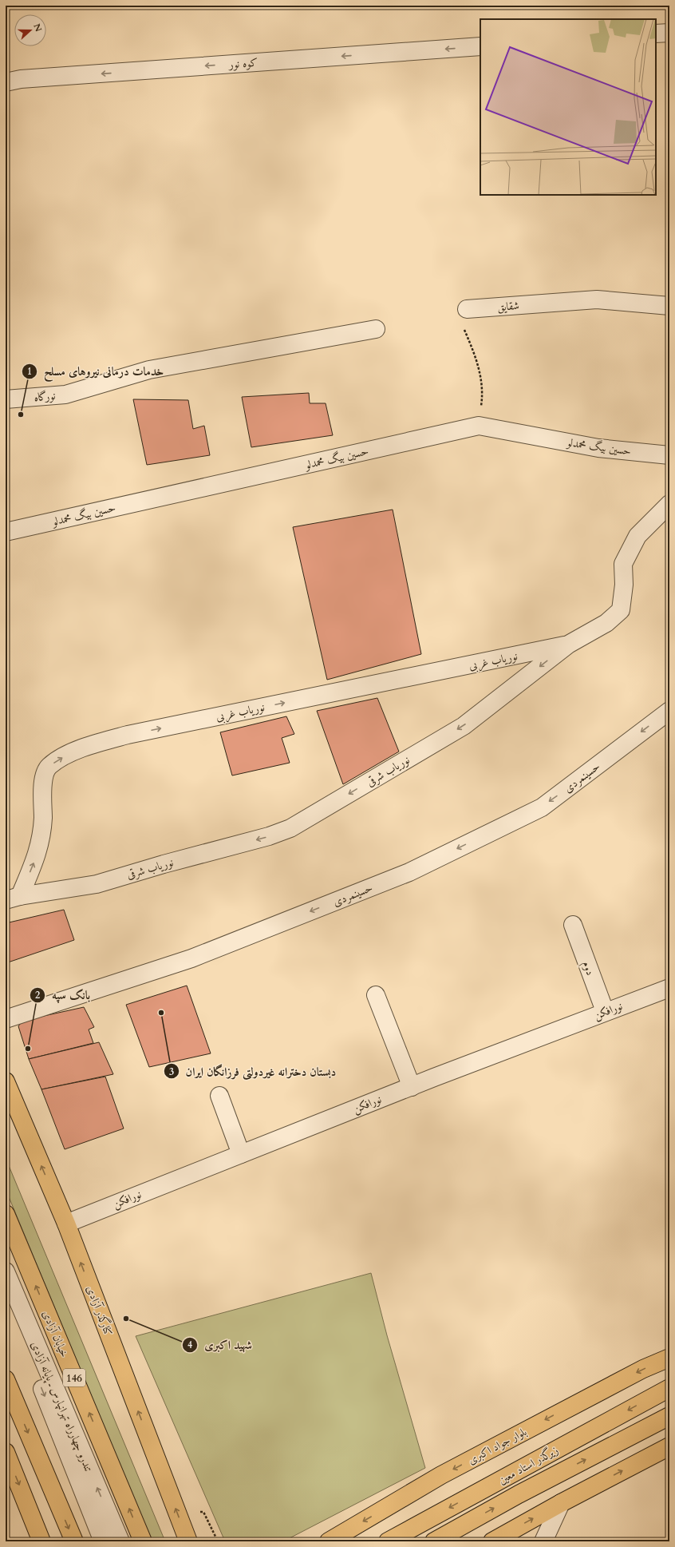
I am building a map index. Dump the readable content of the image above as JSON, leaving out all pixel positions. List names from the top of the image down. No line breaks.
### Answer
{"streets":{"main road":["کنارگذر آزادی","خیابان آزادی","146","بلوار جواد اکبری","زیرگذر استاد معین"],"street":["کوه نور","شقایق","نورگاه","حسین بیگ محمدلو","نوریاب غربی","نوریاب شرقی","حسینمردی","دوم","نورافکن","تندرو چهارراه تهرانپارس ـ پایانه آزادی"]},"crossings":[["نوریاب غربی","نوریاب شرقی"],["دوم","نورافکن"],["نورافکن","کنارگذر آزادی"]],"one_way":["کوه نور","نوریاب غربی","نوریاب شرقی","حسینمردی"],"places":["خدمات درمانی نیروهای مسلح","دبستان دخترانه غیردولتی فرزانگان ايران","بانک سپه","شهید اکبری"],"north":"right"}
